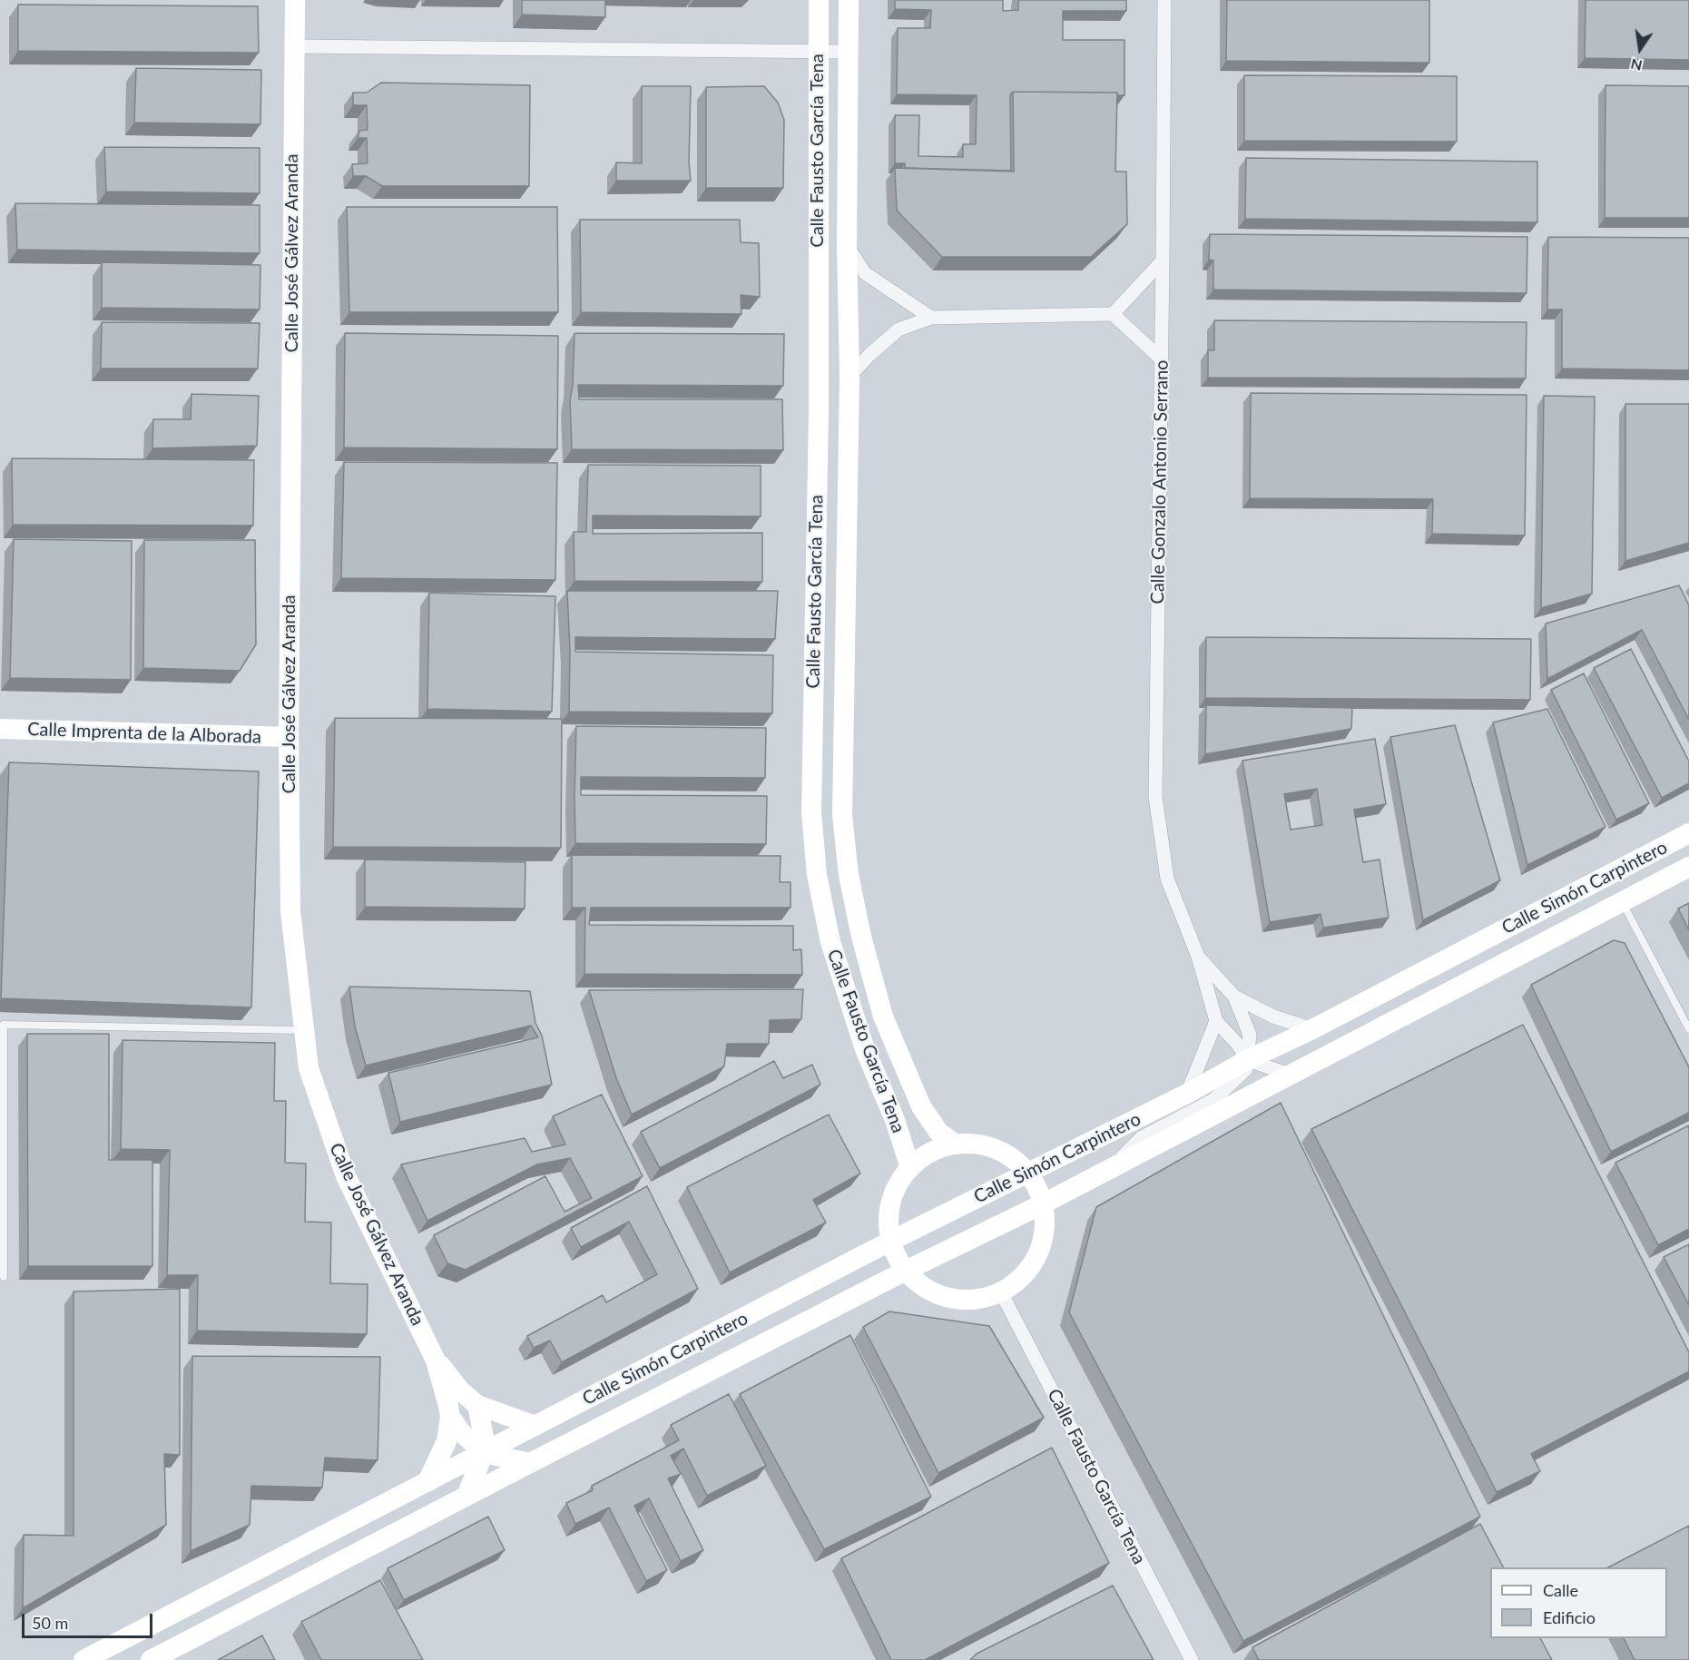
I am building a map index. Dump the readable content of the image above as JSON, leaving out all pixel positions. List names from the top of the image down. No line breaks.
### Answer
{"streets":{"street":["Calle Fausto García Tena","Calle José Gálvez Aranda","Calle Gonzalo Antonio Serrano","Calle Imprenta de la Alborada","Calle Simón Carpintero"]},"crossings":[["Calle José Gálvez Aranda","Calle Imprenta de la Alborada"],["Calle José Gálvez Aranda","Calle Simón Carpintero"],["Calle Gonzalo Antonio Serrano","Calle Simón Carpintero"]],"legend":["Calle","Edificio"],"scale_bar":"50 m","north":"bottom"}
